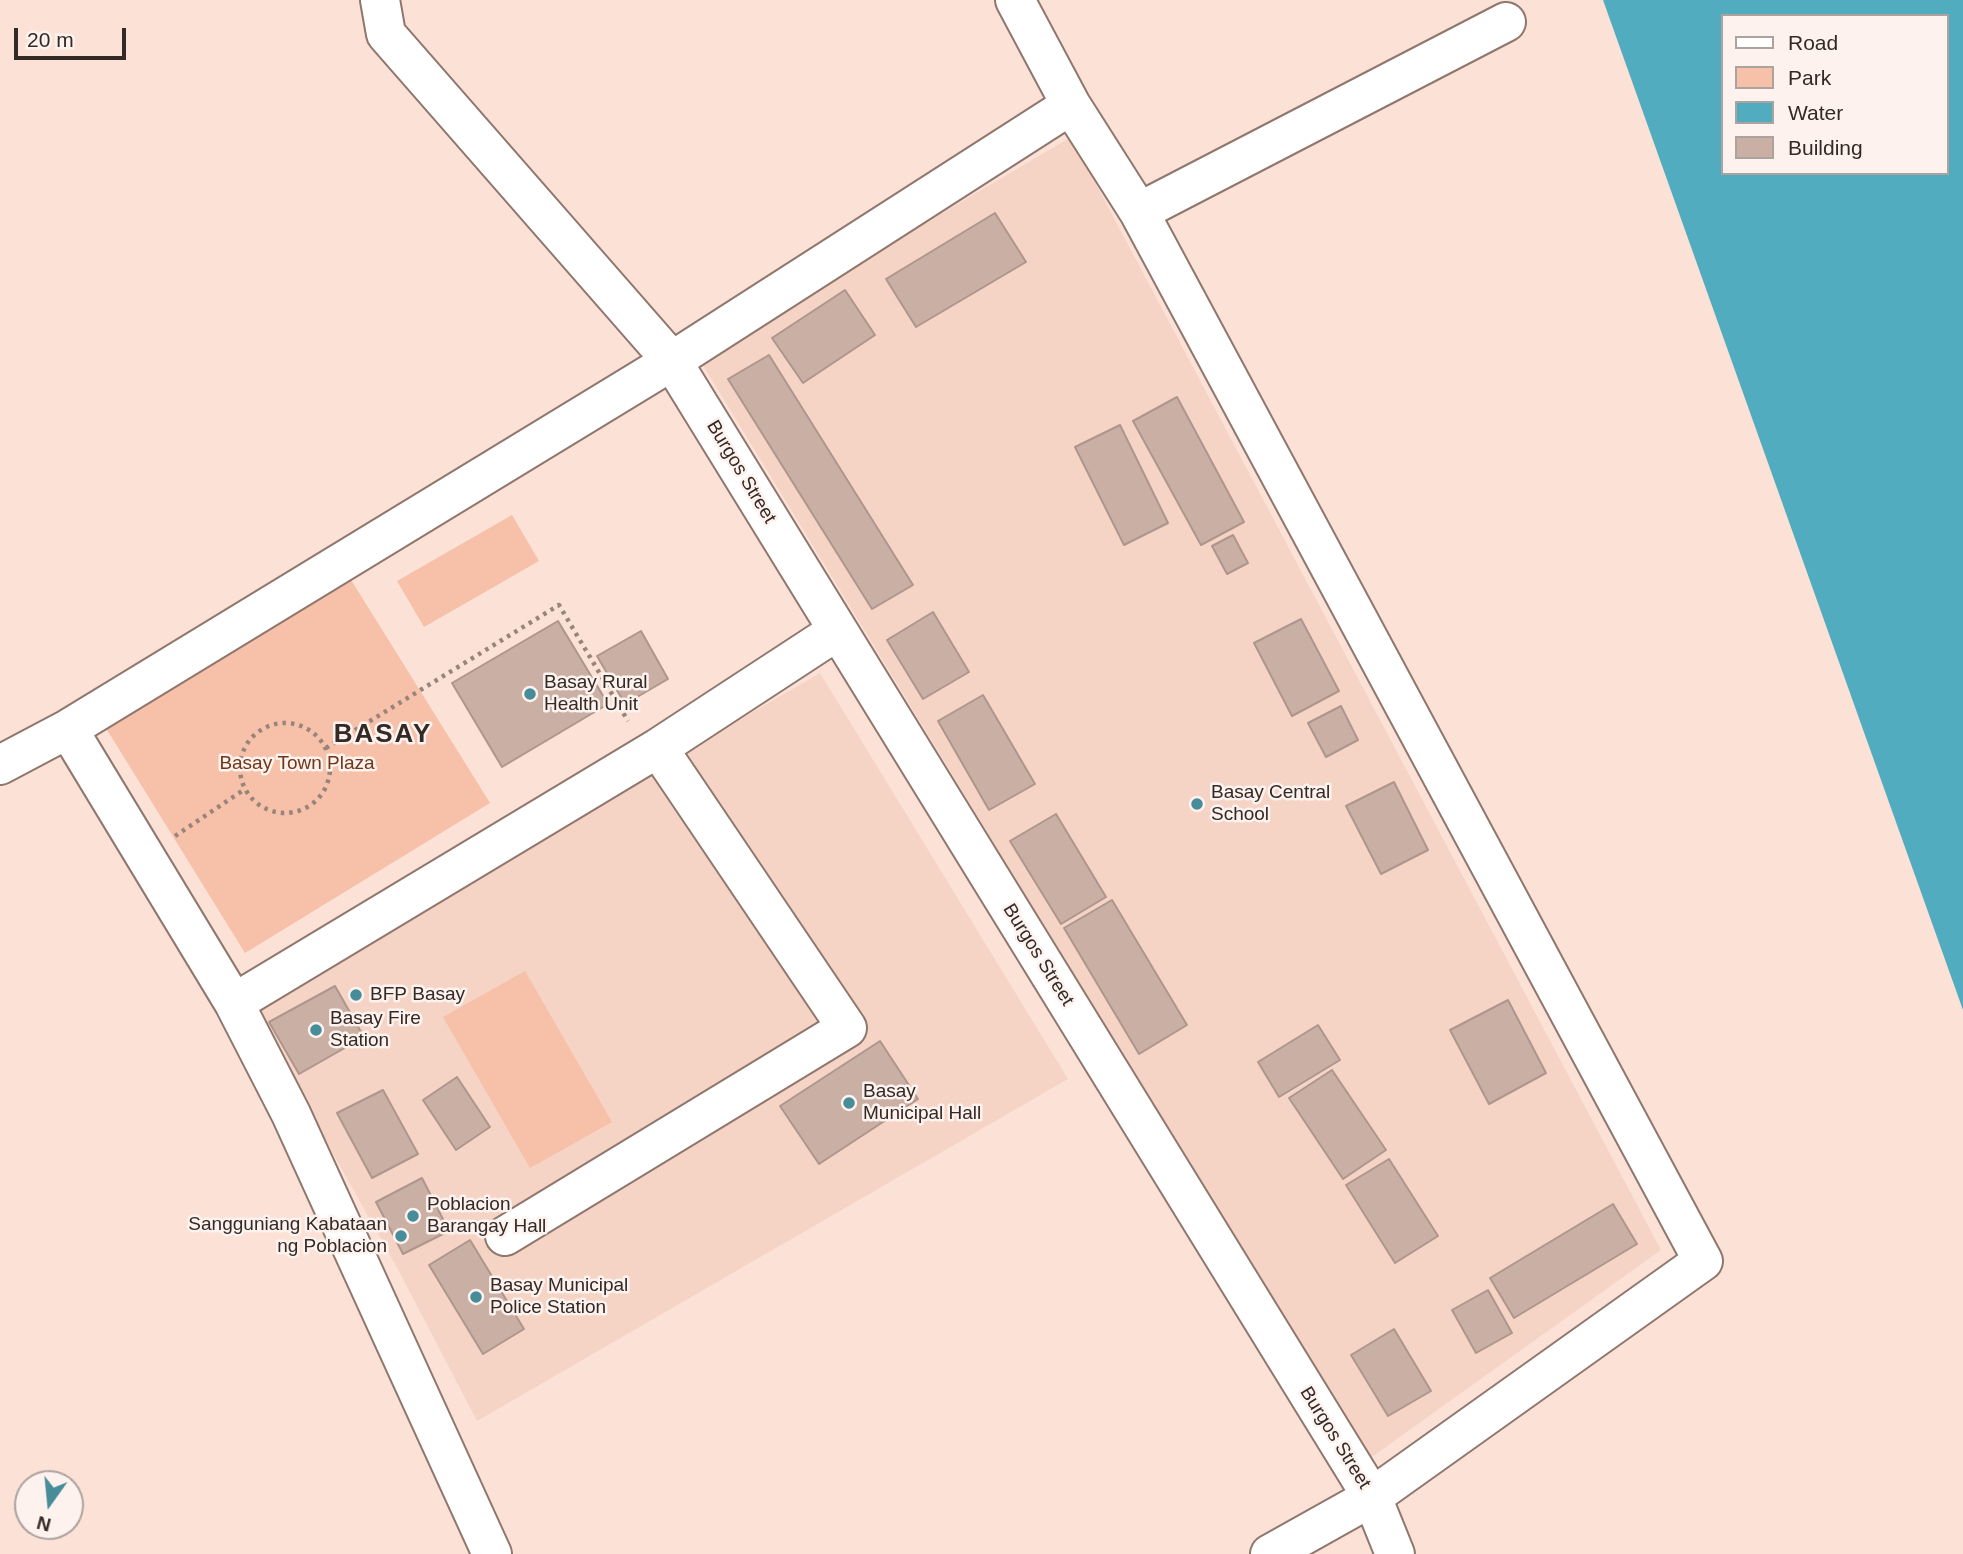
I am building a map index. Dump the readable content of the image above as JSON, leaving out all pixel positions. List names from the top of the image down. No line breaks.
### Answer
{"streets":{"street":["Burgos Street"]},"districts":["BASAY"],"parks":["Basay Town Plaza"],"places":["Basay Rural Health Unit","Basay Central School","BFP Basay","Basay Fire Station","Basay Municipal Hall","Poblacion Barangay Hall","Sangguniang Kabataan ng Poblacion","Basay Municipal Police Station"],"legend":["Road","Park","Water","Building"],"scale_bar":"20 m","north":"bottom"}
